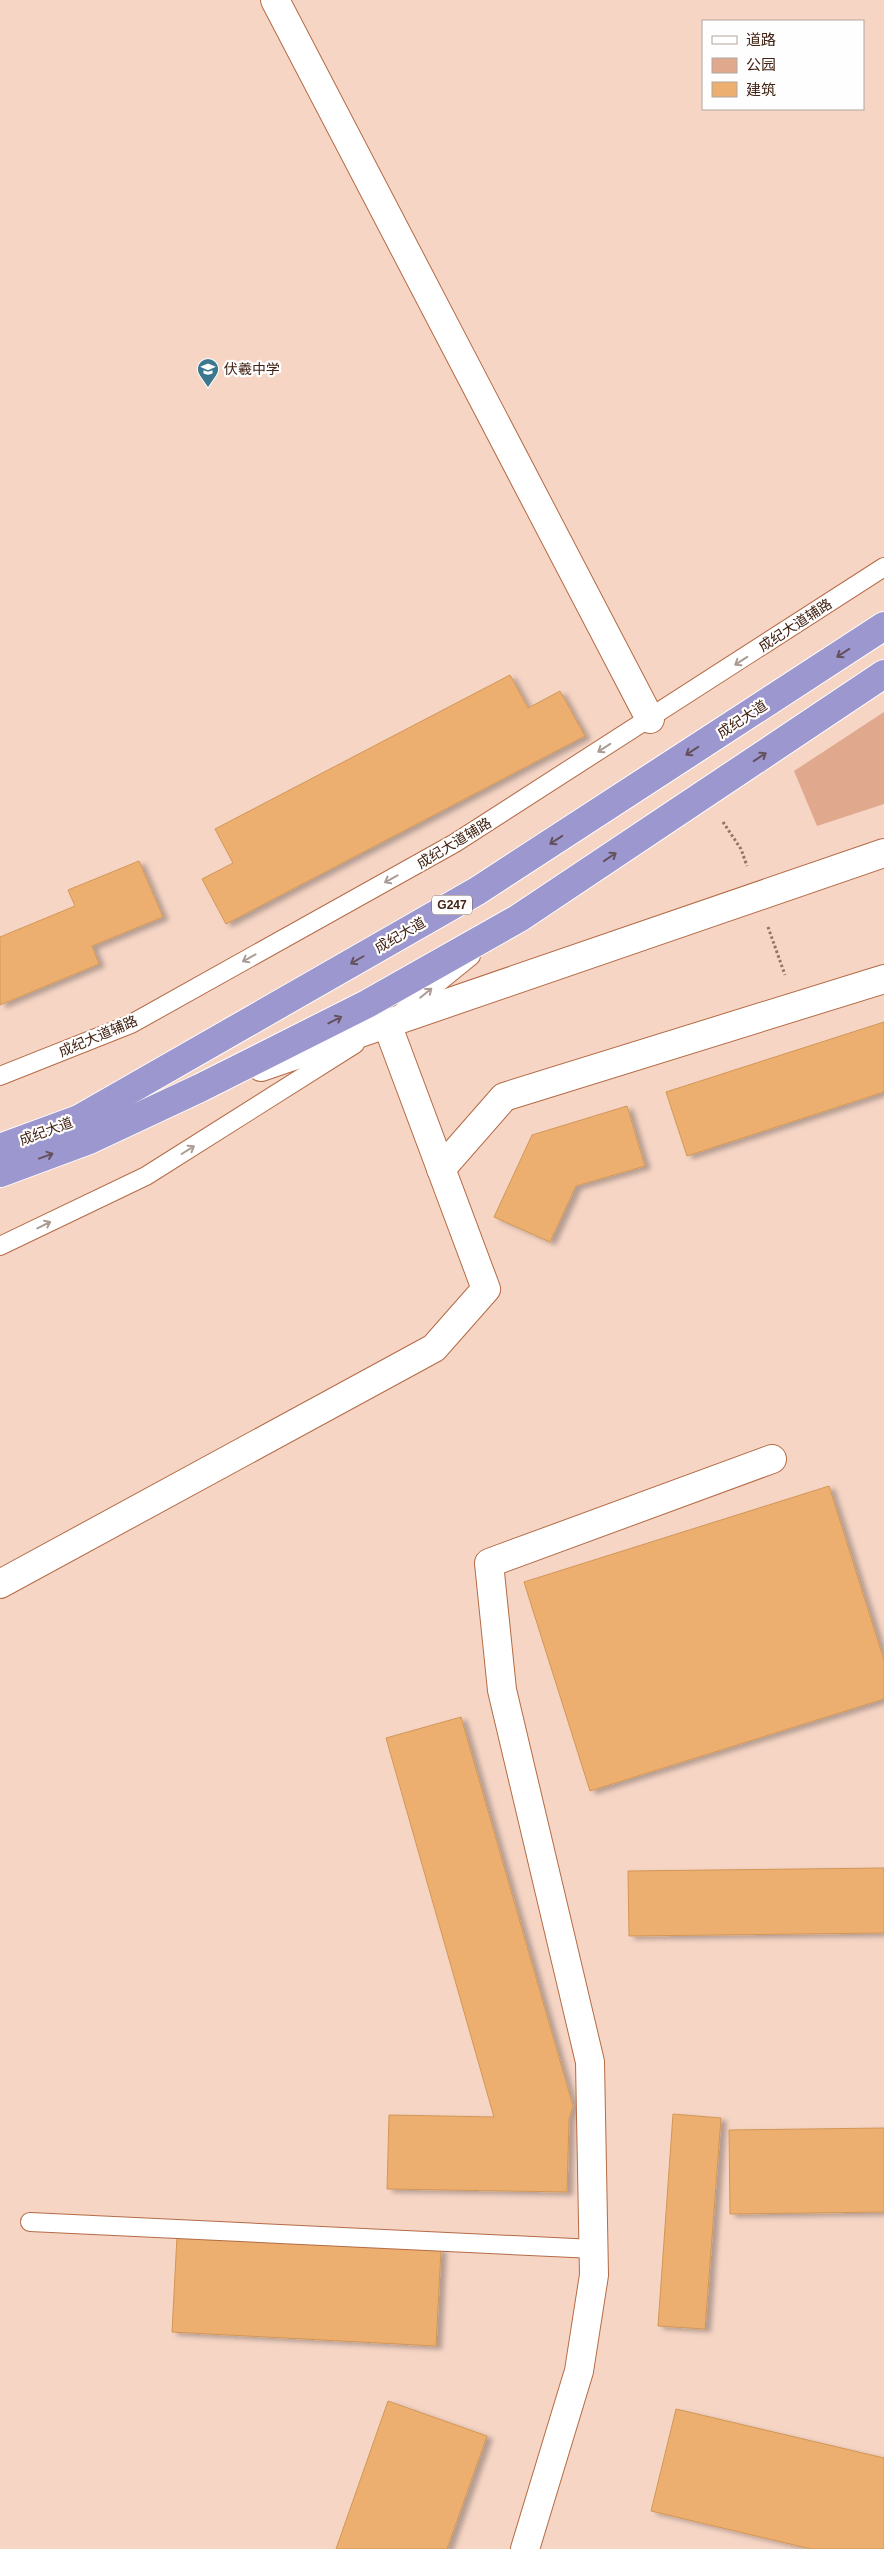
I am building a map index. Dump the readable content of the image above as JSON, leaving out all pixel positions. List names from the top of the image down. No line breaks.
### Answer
{"streets":{"highway":["成纪大道","G247"],"lane":["成纪大道辅路"]},"places":{"school or university":["伏羲中学"]},"legend":["道路","公园","建筑"]}
